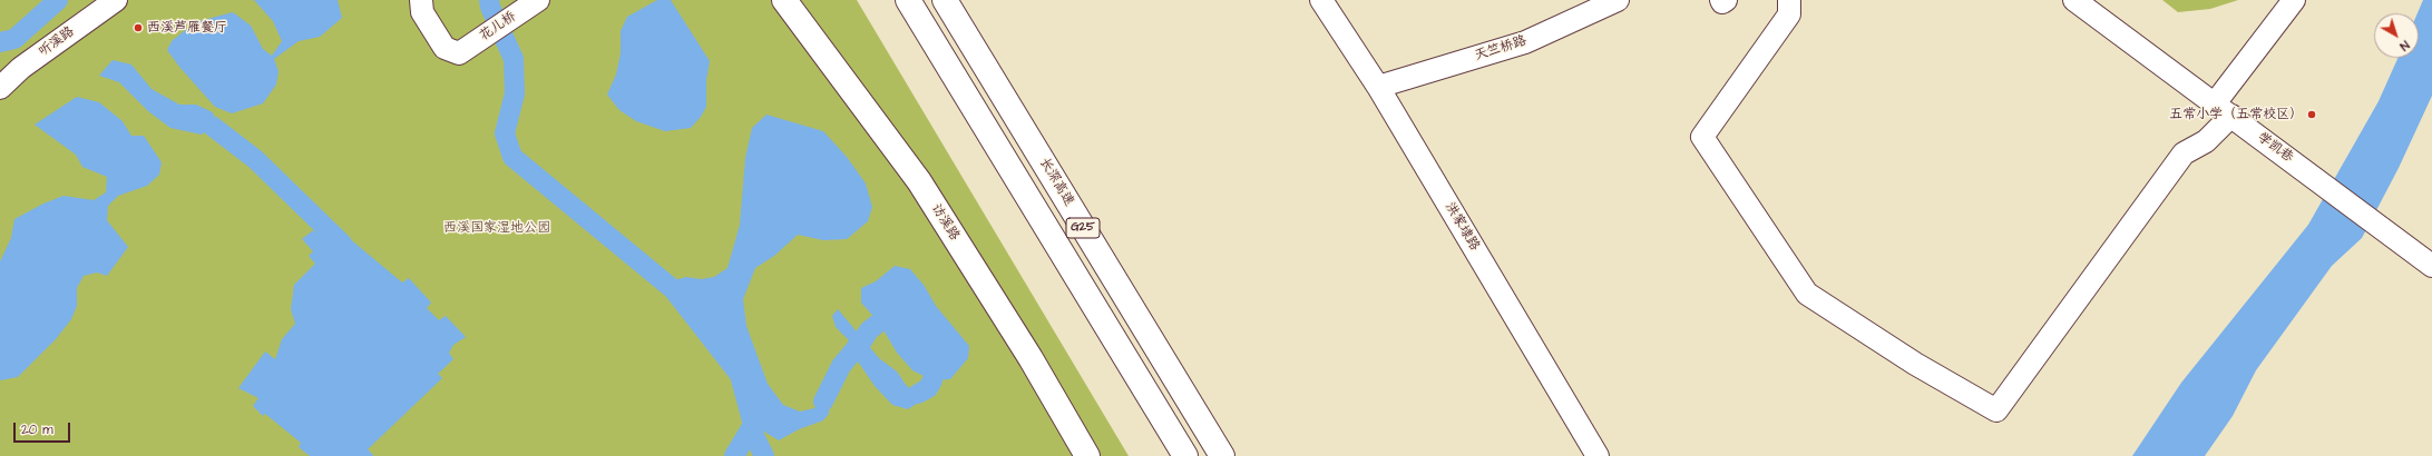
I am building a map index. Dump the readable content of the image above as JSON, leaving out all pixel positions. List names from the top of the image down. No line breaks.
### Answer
{"streets":{"main road":["长深高速","访溪路","G25"],"street":["花儿桥","听溪路","天竺桥路","学凯巷","洪家埭路"]},"crossings":[["天竺桥路","洪家埭路"]],"parks":["西溪国家湿地公园"],"places":["西溪芦雁餐厅","五常小学（五常校区）"],"scale_bar":"20 m","north":"bottom right"}
